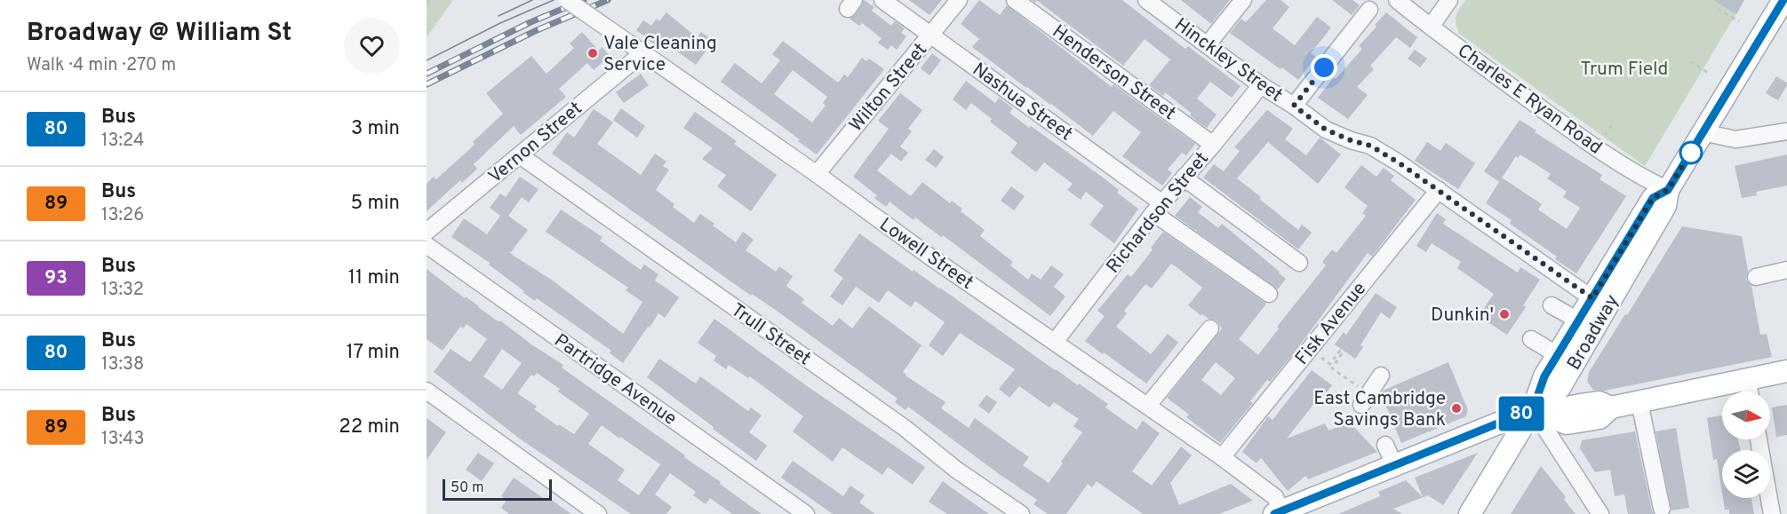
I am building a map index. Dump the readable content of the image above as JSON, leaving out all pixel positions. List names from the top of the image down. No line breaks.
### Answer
{"streets":{"main road":["Broadway"],"street":["Hinckley Street","Henderson Street","Wilton Street","Charles E Ryan Road","Nashua Street","Vernon Street","Richardson Street","Lowell Street","Fisk Avenue","Trull Street","Partridge Avenue"]},"crossings":[["Hinckley Street","Richardson Street"],["Hinckley Street","Fisk Avenue"],["Hinckley Street","Broadway"],["Henderson Street","Richardson Street"],["Wilton Street","Nashua Street"],["Wilton Street","Lowell Street"],["Charles E Ryan Road","Broadway"],["Nashua Street","Richardson Street"],["Vernon Street","Lowell Street"],["Vernon Street","Trull Street"],["Richardson Street","Lowell Street"],["Lowell Street","Fisk Avenue"]],"parks":["Trum Field"],"places":["Vale Cleaning Service","Dunkin'","East Cambridge Savings Bank"],"lines":["bus line 80"],"scale_bar":"50 m","north":"right","page":{"heading":["Broadway @ William St","Walk · 4 min · 270 m"],"on_map":"80","list":[{"mark":"80","name":"Bus","note":"13:24","value":"3 min"},{"mark":"89","name":"Bus","note":"13:26","value":"5 min"},{"mark":"93","name":"Bus","note":"13:32","value":"11 min"},{"mark":"80","name":"Bus","note":"13:38","value":"17 min"},{"mark":"89","name":"Bus","note":"13:43","value":"22 min"}],"scale":"50 m"}}
